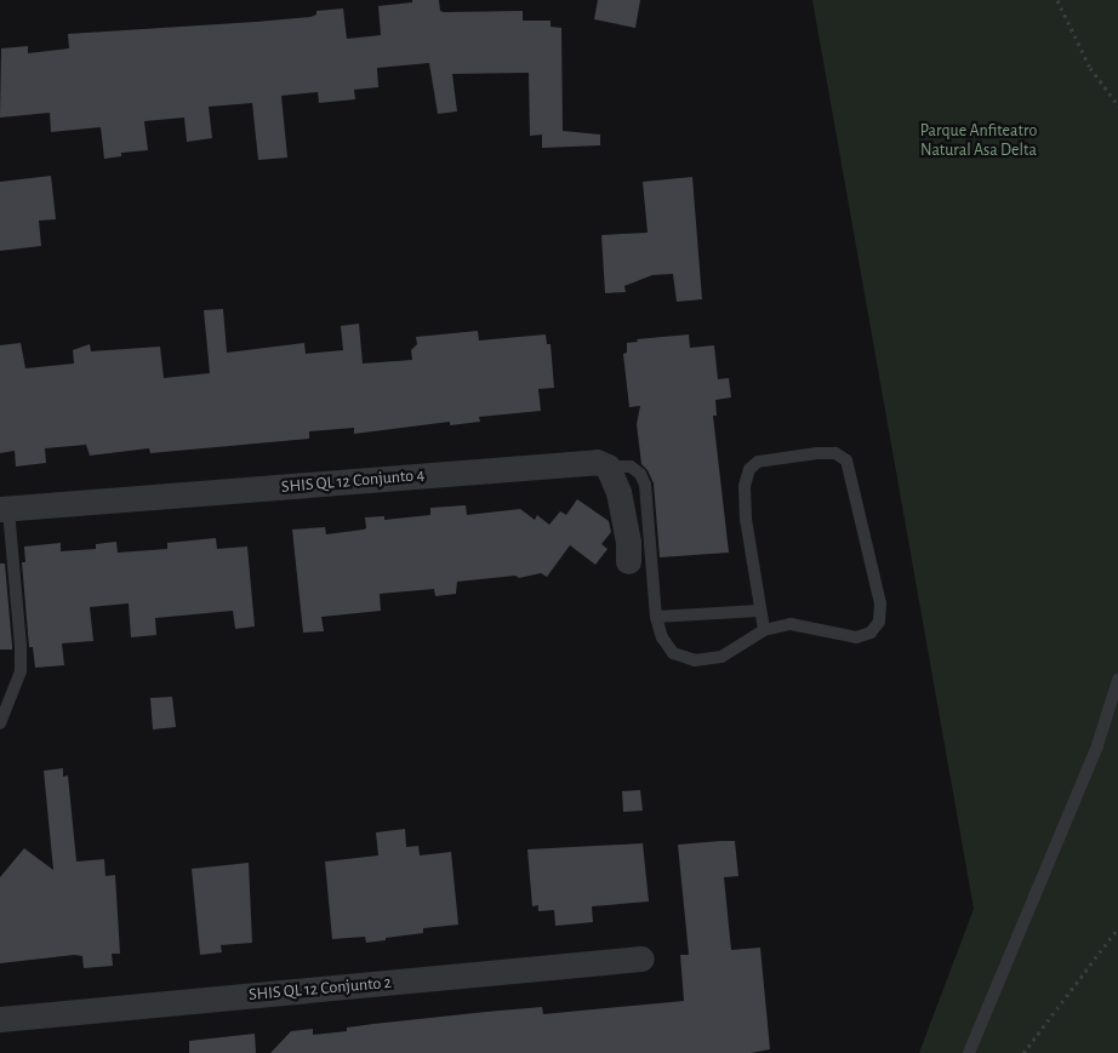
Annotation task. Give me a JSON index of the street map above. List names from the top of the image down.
{
  "streets": {
    "street": ["SHIS QL 12 Conjunto 4", "SHIS QL 12 Conjunto 2"]
  },
  "parks": ["Parque Anfiteatro Natural Asa Delta"]
}
